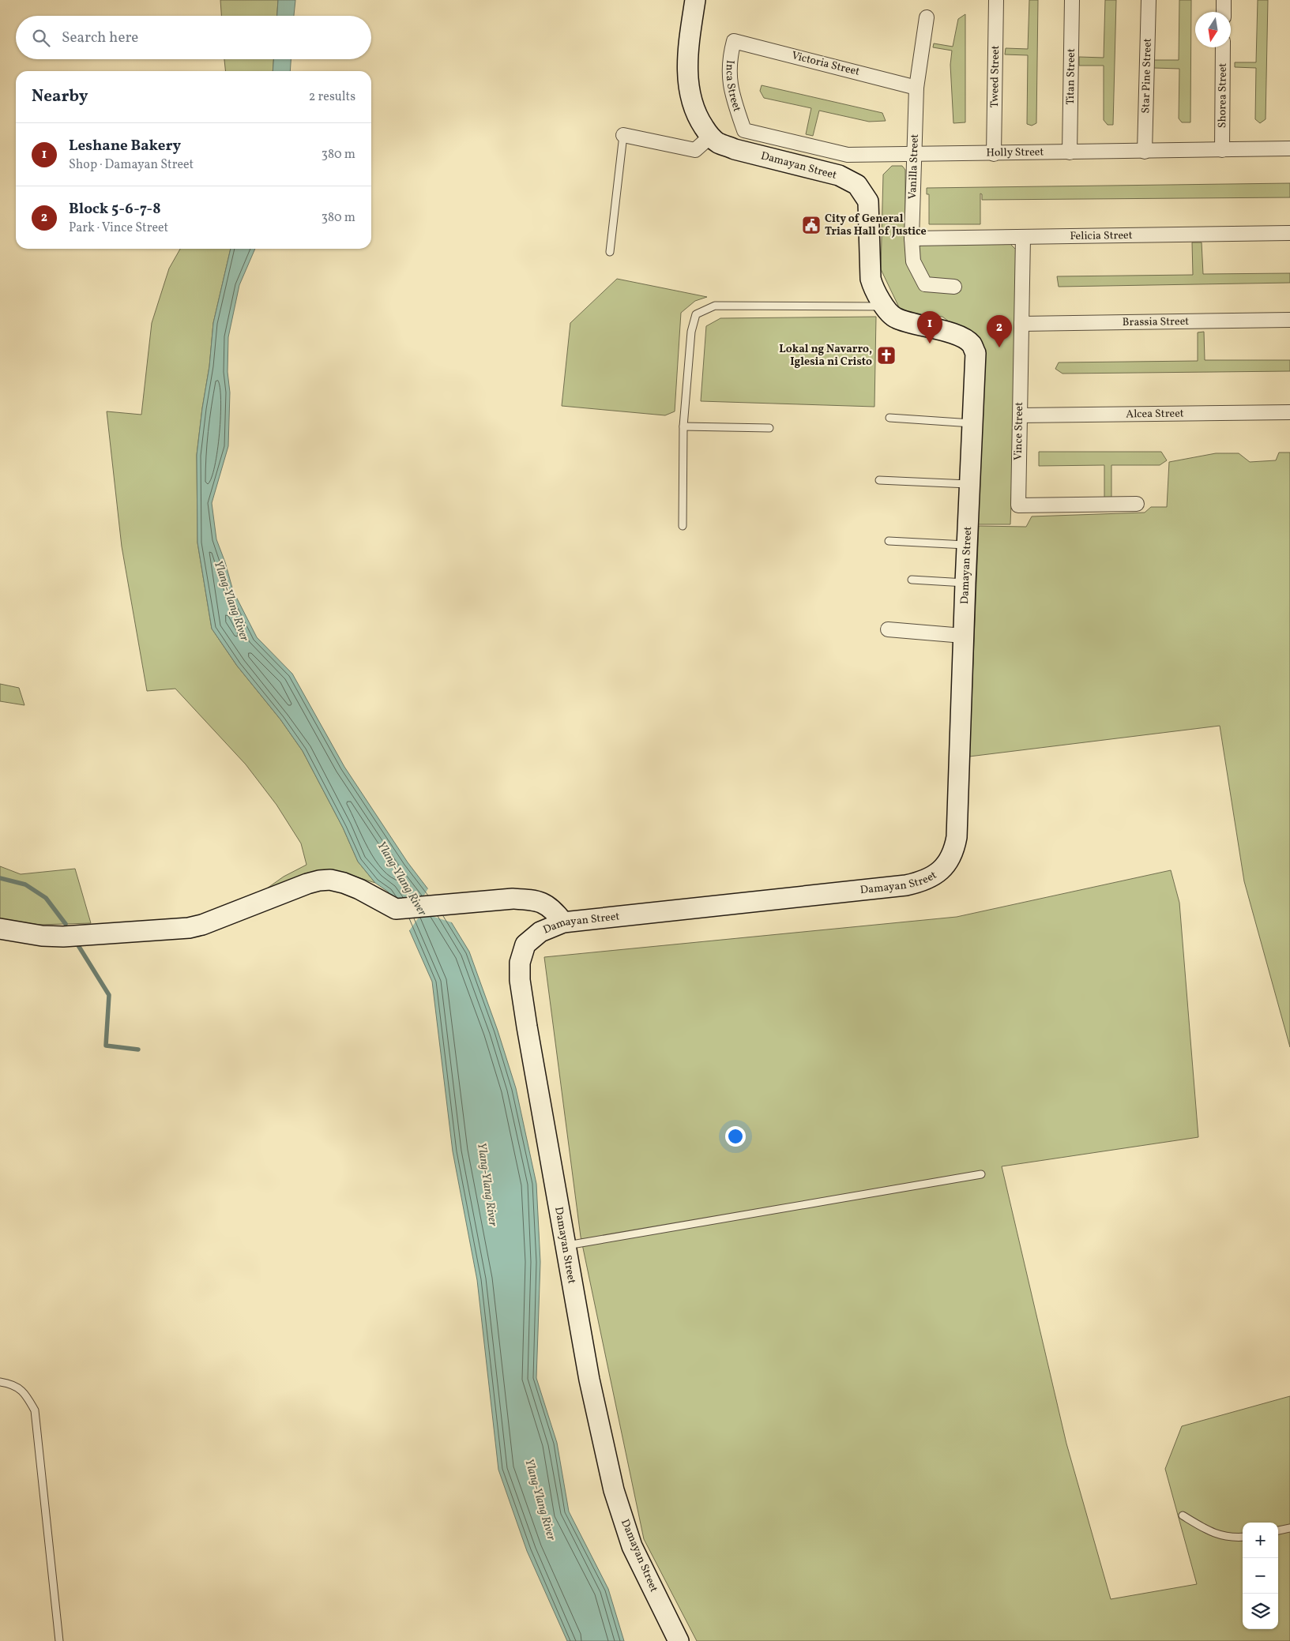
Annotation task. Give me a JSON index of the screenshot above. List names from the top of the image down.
{
  "streets": {
    "street": [
      "Victoria Street",
      "Star Pine Street",
      "Tweed Street",
      "Titan Street",
      "Inca Street",
      "Shorea Street",
      "Holly Street",
      "Damayan Street",
      "Vanilla Street",
      "Felicia Street",
      "Brassia Street",
      "Alcea Street",
      "Vince Street"
    ]
  },
  "crossings": [
    ["Victoria Street", "Inca Street"],
    ["Victoria Street", "Vanilla Street"],
    ["Star Pine Street", "Holly Street"],
    ["Tweed Street", "Holly Street"],
    ["Titan Street", "Holly Street"],
    ["Inca Street", "Holly Street"],
    ["Shorea Street", "Holly Street"],
    ["Holly Street", "Vanilla Street"],
    ["Vanilla Street", "Felicia Street"],
    ["Felicia Street", "Vince Street"],
    ["Brassia Street", "Vince Street"],
    ["Alcea Street", "Vince Street"]
  ],
  "water": ["Ylang-Ylang River"],
  "places": {
    "public building": ["City of General Trias Hall of Justice"],
    "church": ["Lokal ng Navarro, Iglesia ni Cristo"]
  },
  "north": "bottom",
  "page": {
    "search": "Search here",
    "heading": ["Nearby", "2 results"],
    "list": [
      {
        "mark": "1",
        "name": "Leshane Bakery",
        "note": "Shop · Damayan Street",
        "value": "380 m"
      },
      {
        "mark": "2",
        "name": "Block 5-6-7-8",
        "note": "Park · Vince Street",
        "value": "380 m"
      }
    ],
    "pins": ["1", "2"],
    "map_buttons": ["+", "−"]
  }
}
